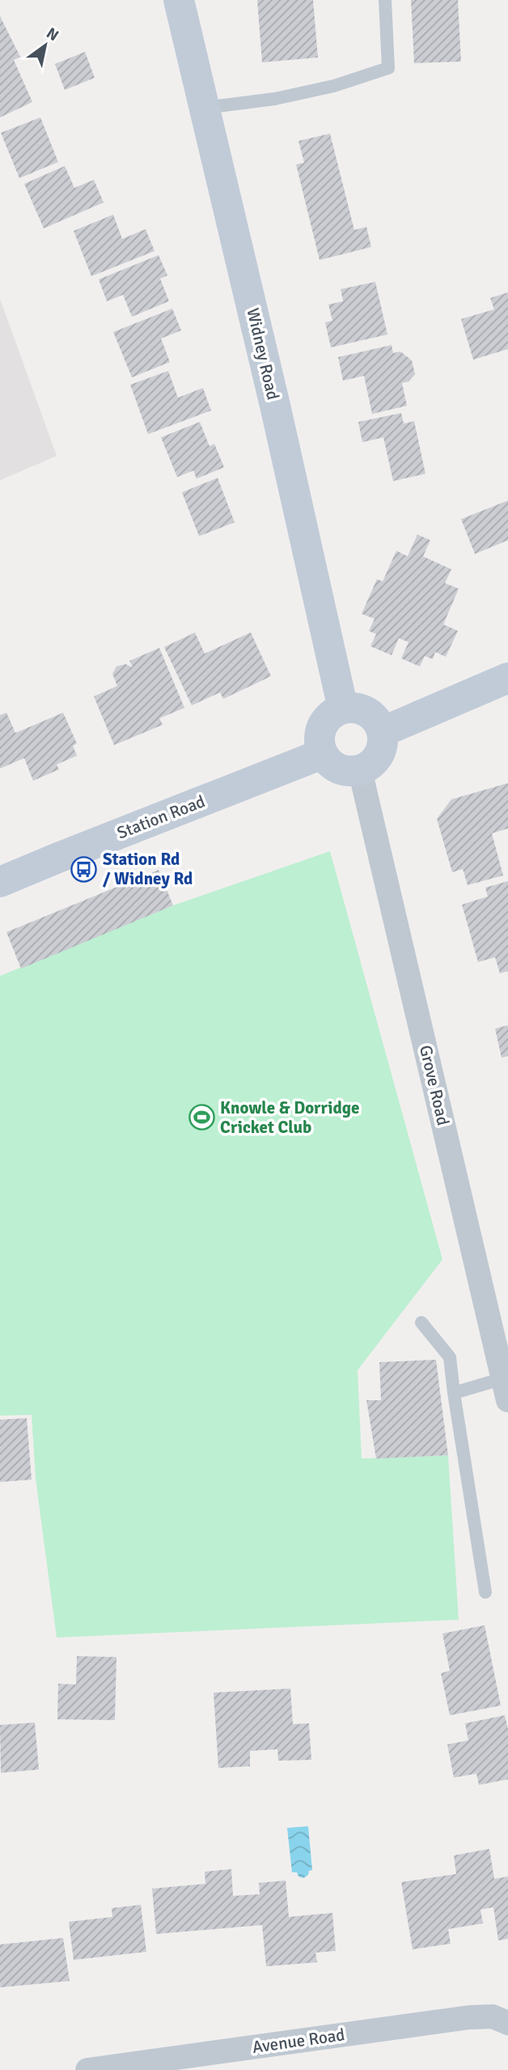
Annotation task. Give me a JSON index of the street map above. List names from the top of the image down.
{
  "streets": {
    "street": [
      "Widney Road",
      "Station Road",
      "Grove Road",
      "Avenue Road"
    ]
  },
  "crossings": [
    ["Widney Road", "Station Road"],
    ["Widney Road", "Grove Road"],
    ["Station Road", "Grove Road"]
  ],
  "places": {
    "bus stop": ["Station Rd / Widney Rd"],
    "sports": ["Knowle & Dorridge Cricket Club"]
  },
  "north": "top right"
}
